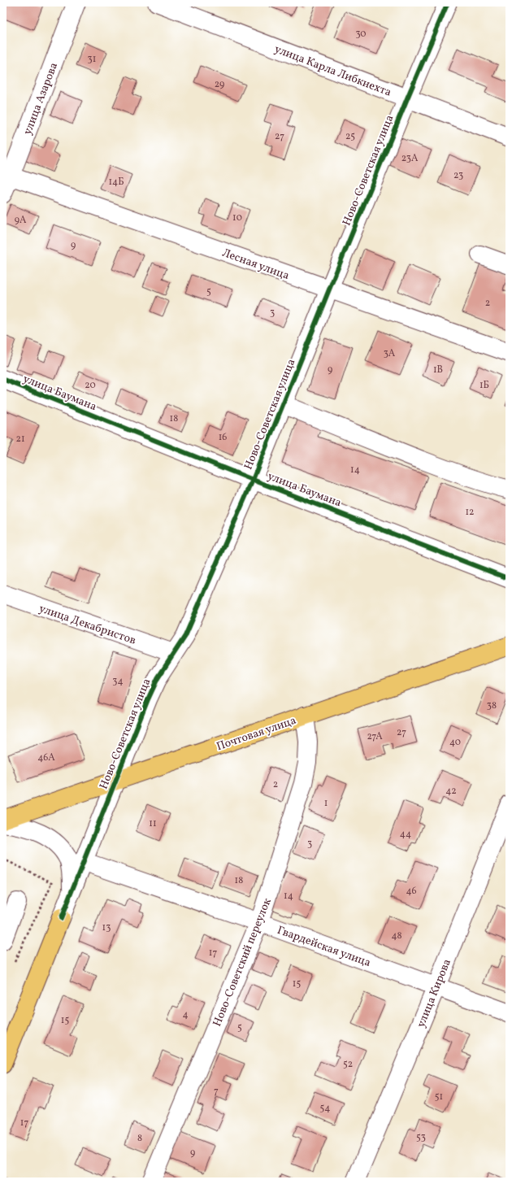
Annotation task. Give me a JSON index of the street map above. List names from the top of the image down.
{
  "streets": {
    "main road": ["Ново-Советская улица", "Почтовая улица"],
    "street": [
      "улица Карла Либкнехта",
      "улица Азарова",
      "Лесная улица",
      "улица Баумана",
      "улица Декабристов",
      "Гвардейская улица",
      "Ново-Советский переулок",
      "улица Кирова"
    ]
  },
  "crossings": [
    ["улица Карла Либкнехта", "Ново-Советская улица"],
    ["улица Азарова", "Лесная улица"],
    ["Ново-Советская улица", "Лесная улица"],
    ["Ново-Советская улица", "улица Баумана"],
    ["Ново-Советская улица", "улица Декабристов"],
    ["Ново-Советская улица", "Почтовая улица"],
    ["Ново-Советская улица", "Гвардейская улица"],
    ["Почтовая улица", "Ново-Советский переулок"],
    ["Гвардейская улица", "Ново-Советский переулок"],
    ["Гвардейская улица", "улица Кирова"]
  ],
  "house_numbers": [
    "30",
    "31",
    "29",
    "27",
    "25",
    "23А",
    "23",
    "14Б",
    "10",
    "9А",
    "9",
    "5",
    "2",
    "3",
    "3А",
    "9",
    "1В",
    "20",
    "1Б",
    "18",
    "16",
    "21",
    "14",
    "12",
    "34",
    "38",
    "27",
    "27А",
    "40",
    "46А",
    "2",
    "42",
    "1",
    "11",
    "44",
    "3",
    "18",
    "46",
    "14",
    "13",
    "48",
    "17",
    "15",
    "4",
    "15",
    "5",
    "52",
    "7",
    "51",
    "54",
    "17",
    "53",
    "8",
    "9"
  ]
}
